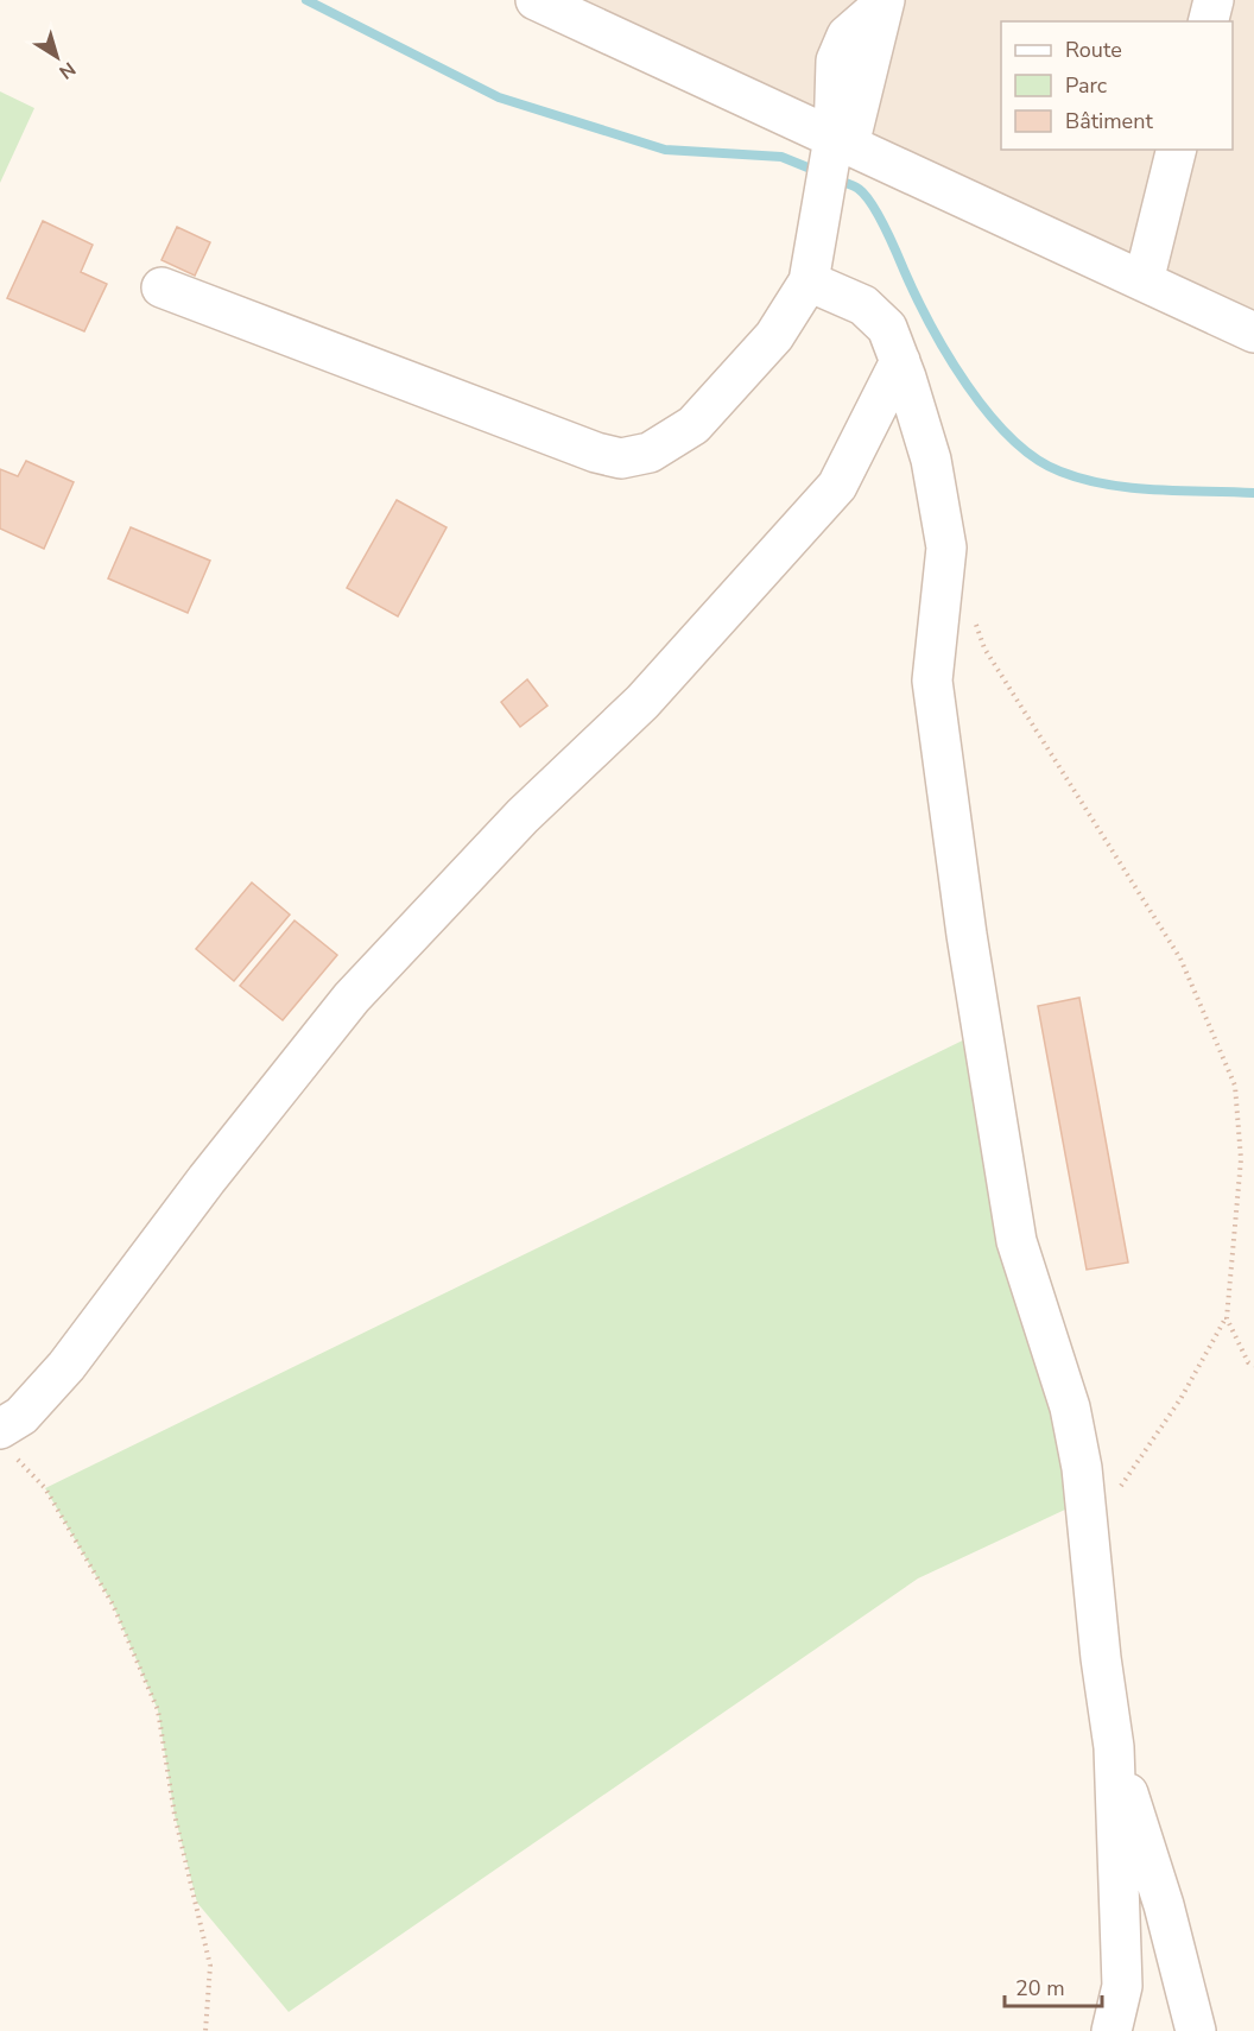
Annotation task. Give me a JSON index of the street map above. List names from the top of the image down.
{
  "legend": ["Route", "Parc", "Bâtiment"],
  "scale_bar": "20 m",
  "north": "bottom right"
}
